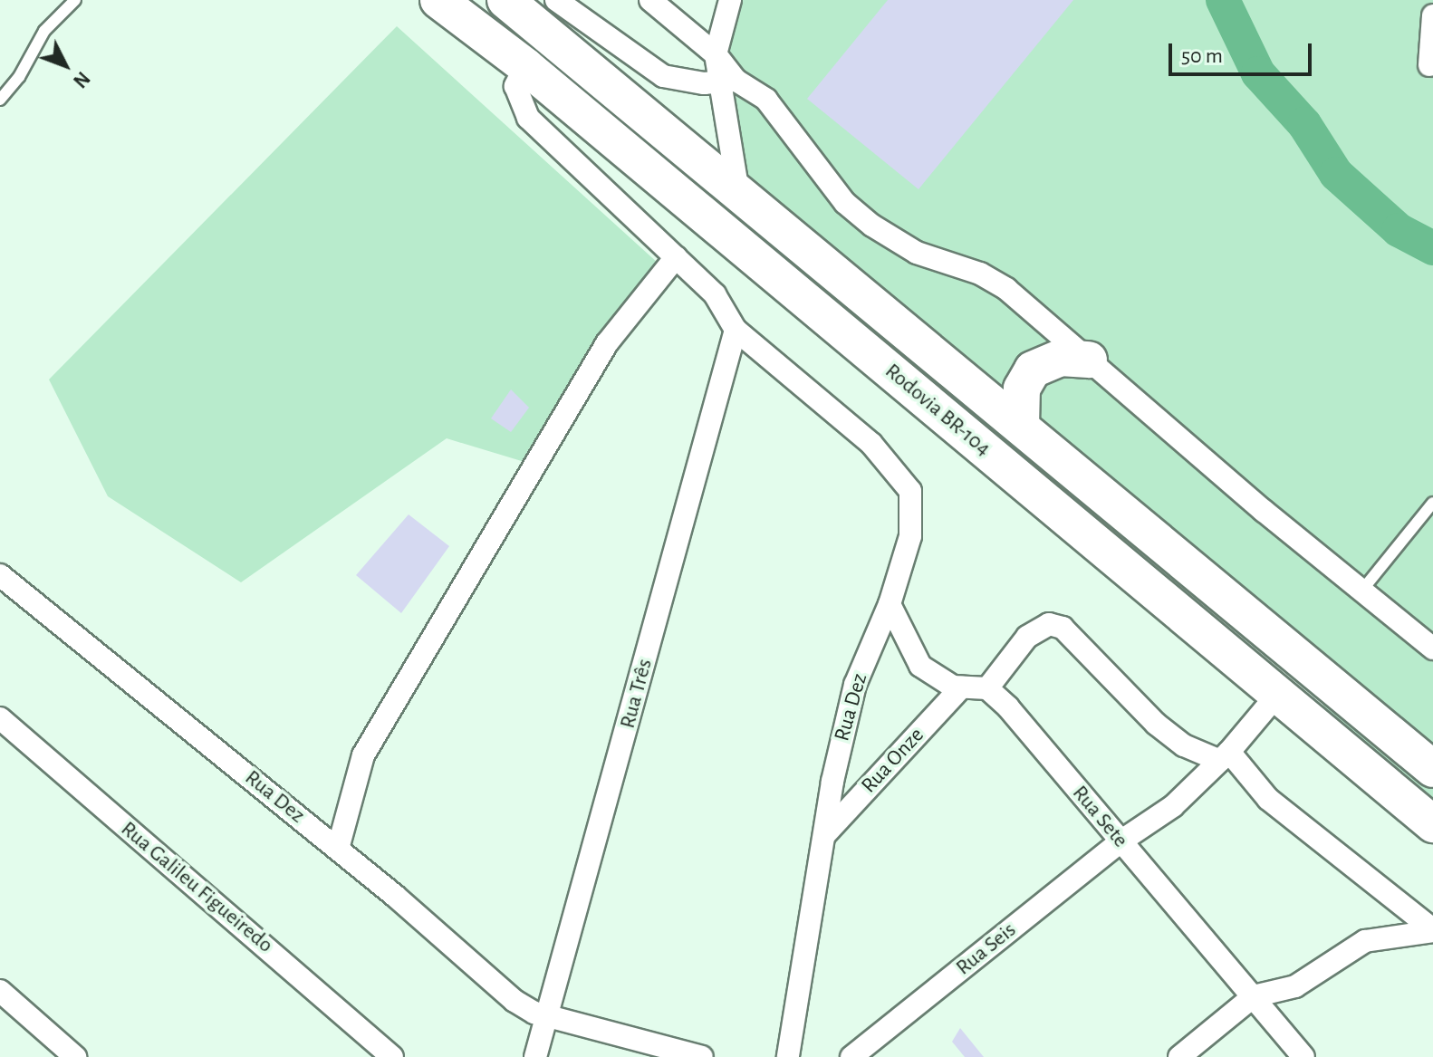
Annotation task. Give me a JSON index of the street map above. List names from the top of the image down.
{
  "streets": {
    "highway": ["Rodovia BR-104"],
    "street": [
      "Rua Três",
      "Rua Dez",
      "Rua Onze",
      "Rua Sete",
      "Rua Galileu Figueiredo",
      "Rua Seis"
    ]
  },
  "crossings": [
    ["Rodovia BR-104", "Rua Dez"],
    ["Rodovia BR-104", "Rua Seis"],
    ["Rua Três", "Rua Dez"],
    ["Rua Dez", "Rua Onze"],
    ["Rua Sete", "Rua Seis"]
  ],
  "scale_bar": "50 m",
  "north": "bottom right"
}
